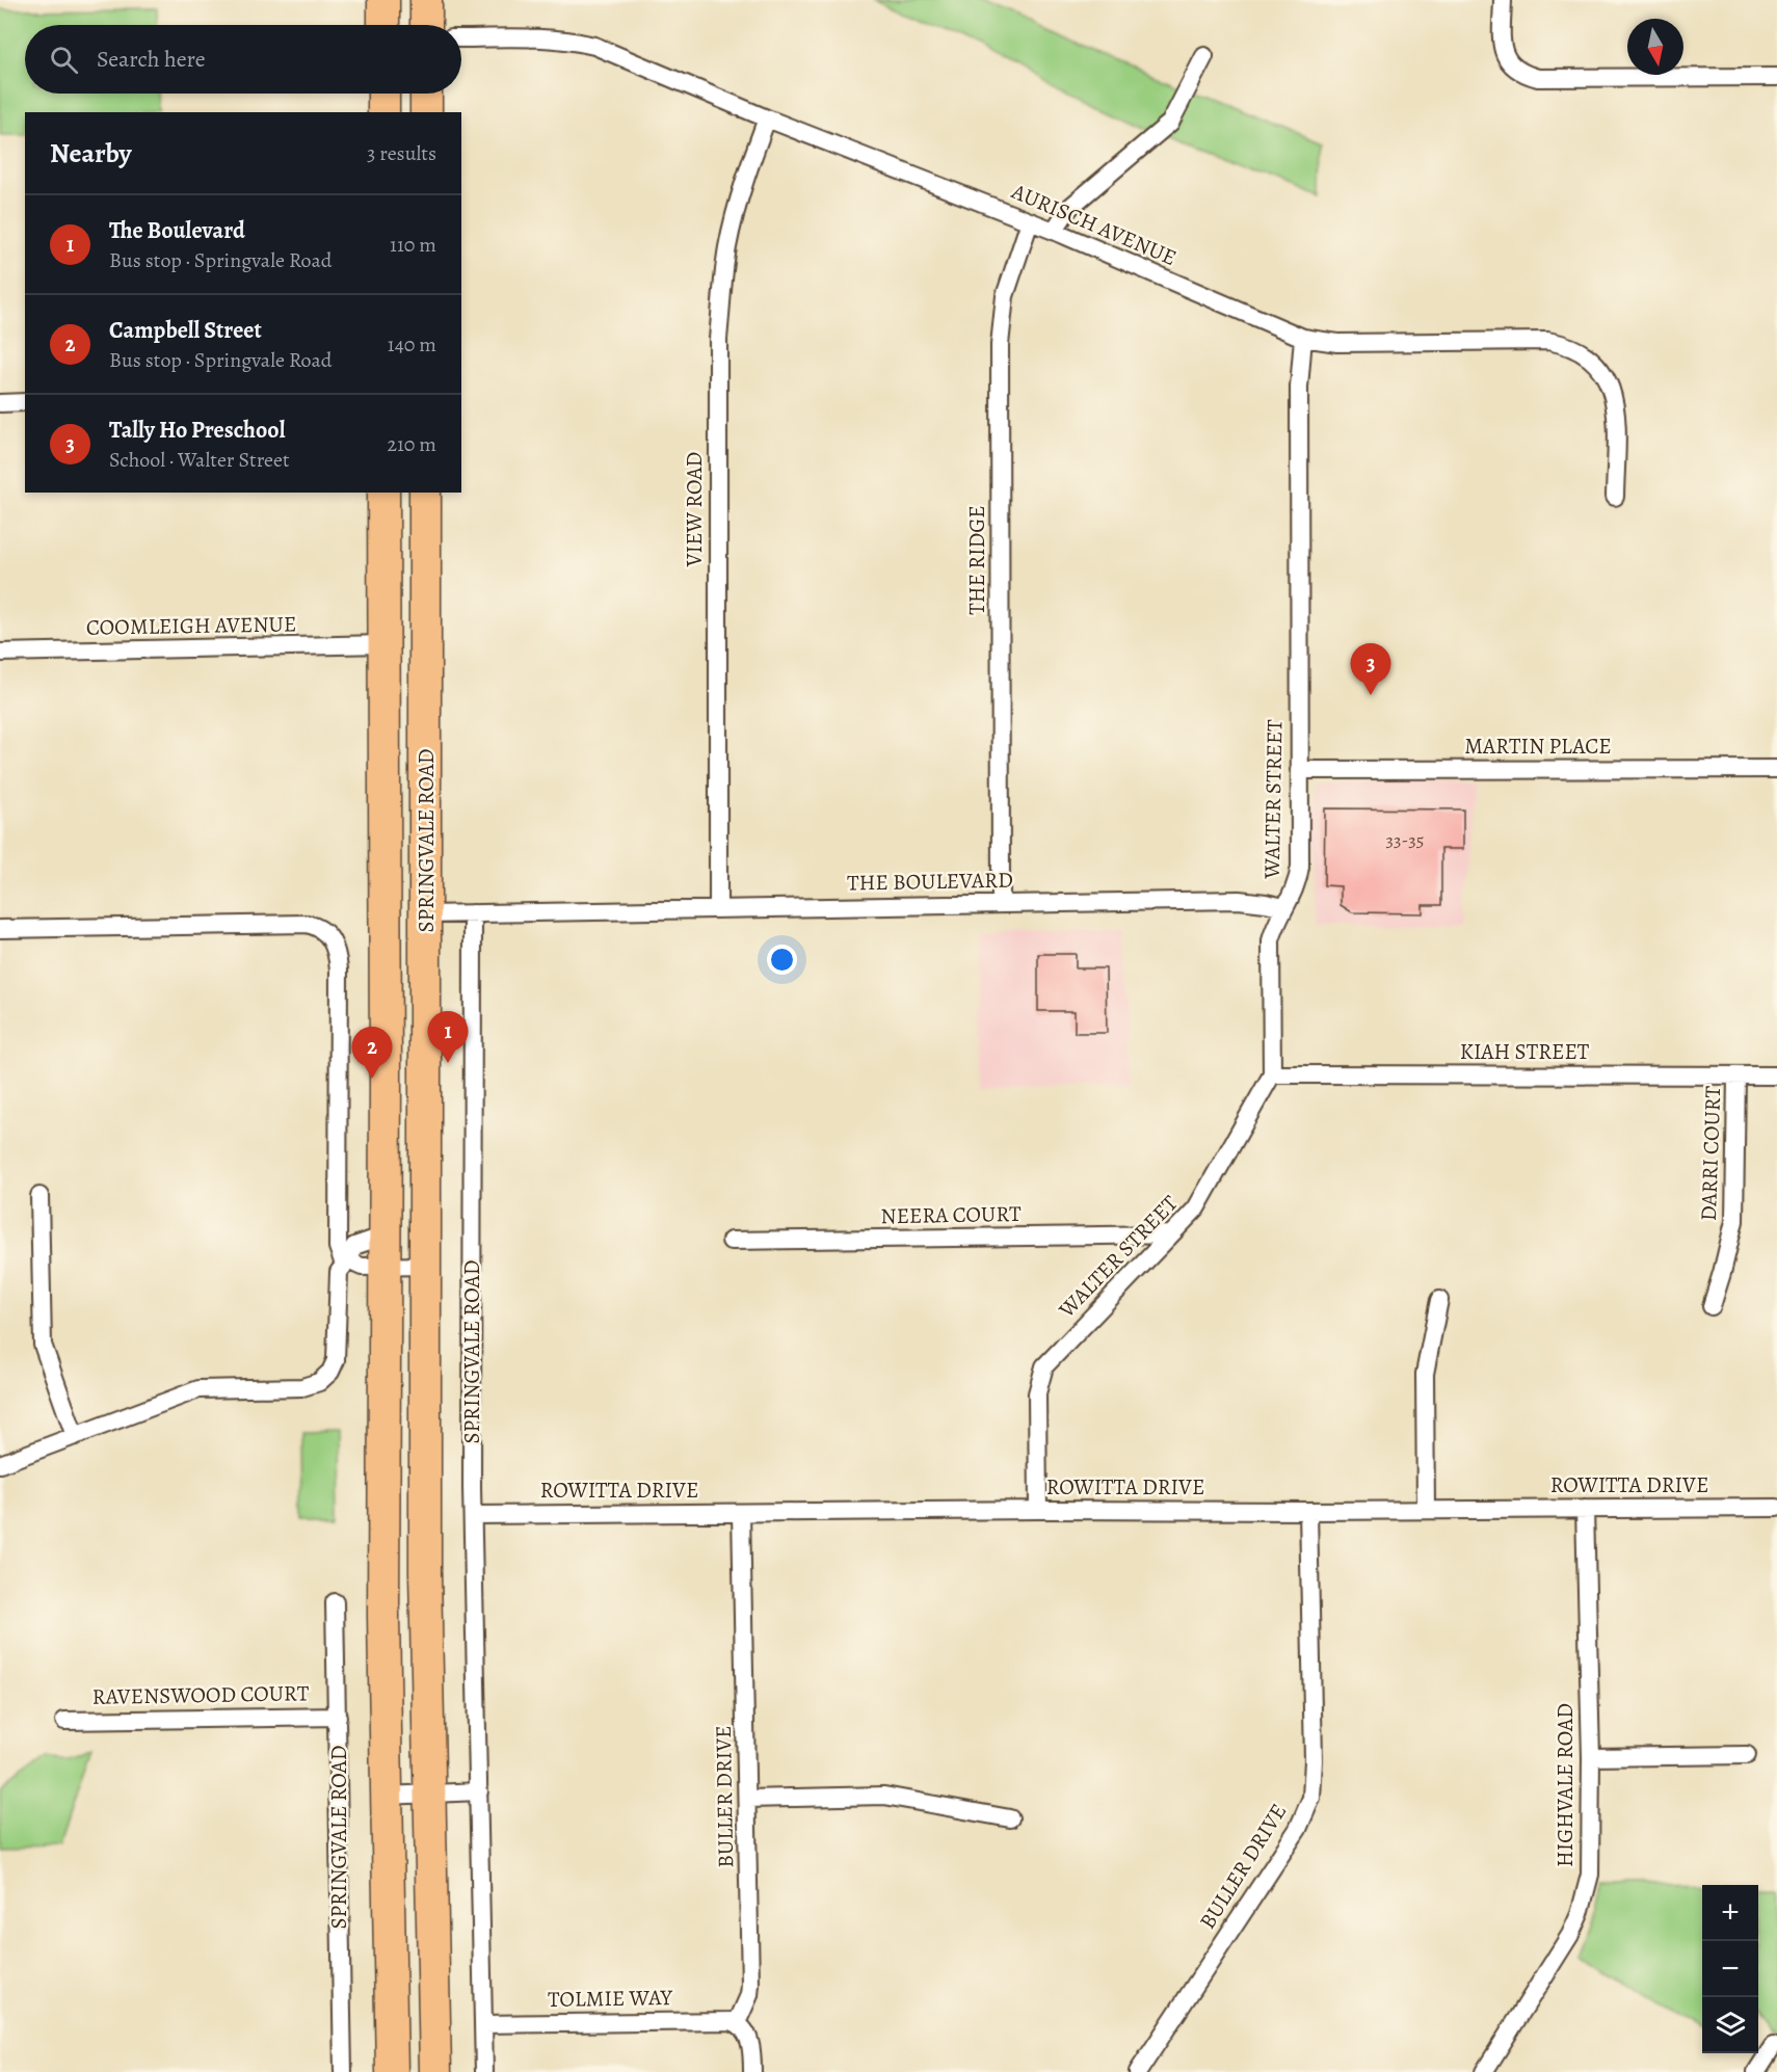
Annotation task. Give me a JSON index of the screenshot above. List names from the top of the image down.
{
  "streets": {
    "highway": ["SPRINGVALE ROAD"],
    "street": [
      "AURISCH AVENUE",
      "VIEW ROAD",
      "THE RIDGE",
      "COOMLEIGH AVENUE",
      "MARTIN PLACE",
      "WALTER STREET",
      "THE BOULEVARD",
      "KIAH STREET",
      "DARRI COURT",
      "NEERA COURT",
      "ROWITTA DRIVE",
      "RAVENSWOOD COURT",
      "HIGHVALE ROAD",
      "BULLER DRIVE",
      "TOLMIE WAY"
    ]
  },
  "crossings": [
    ["AURISCH AVENUE", "VIEW ROAD"],
    ["AURISCH AVENUE", "THE RIDGE"],
    ["AURISCH AVENUE", "WALTER STREET"],
    ["VIEW ROAD", "THE BOULEVARD"],
    ["THE RIDGE", "THE BOULEVARD"],
    ["COOMLEIGH AVENUE", "SPRINGVALE ROAD"],
    ["MARTIN PLACE", "WALTER STREET"],
    ["WALTER STREET", "THE BOULEVARD"],
    ["WALTER STREET", "KIAH STREET"],
    ["WALTER STREET", "NEERA COURT"],
    ["WALTER STREET", "ROWITTA DRIVE"],
    ["SPRINGVALE ROAD", "THE BOULEVARD"],
    ["SPRINGVALE ROAD", "ROWITTA DRIVE"],
    ["SPRINGVALE ROAD", "RAVENSWOOD COURT"],
    ["SPRINGVALE ROAD", "TOLMIE WAY"],
    ["KIAH STREET", "DARRI COURT"],
    ["ROWITTA DRIVE", "HIGHVALE ROAD"],
    ["ROWITTA DRIVE", "BULLER DRIVE"],
    ["BULLER DRIVE", "TOLMIE WAY"]
  ],
  "house_numbers": ["33-35"],
  "north": "bottom",
  "page": {
    "search": "Search here",
    "heading": ["Nearby", "3 results"],
    "list": [
      {
        "mark": "1",
        "name": "The Boulevard",
        "note": "Bus stop · Springvale Road",
        "value": "110 m"
      },
      {
        "mark": "2",
        "name": "Campbell Street",
        "note": "Bus stop · Springvale Road",
        "value": "140 m"
      },
      {
        "mark": "3",
        "name": "Tally Ho Preschool",
        "note": "School · Walter Street",
        "value": "210 m"
      }
    ],
    "pins": ["3", "1", "2"],
    "map_buttons": ["+", "−"]
  }
}
